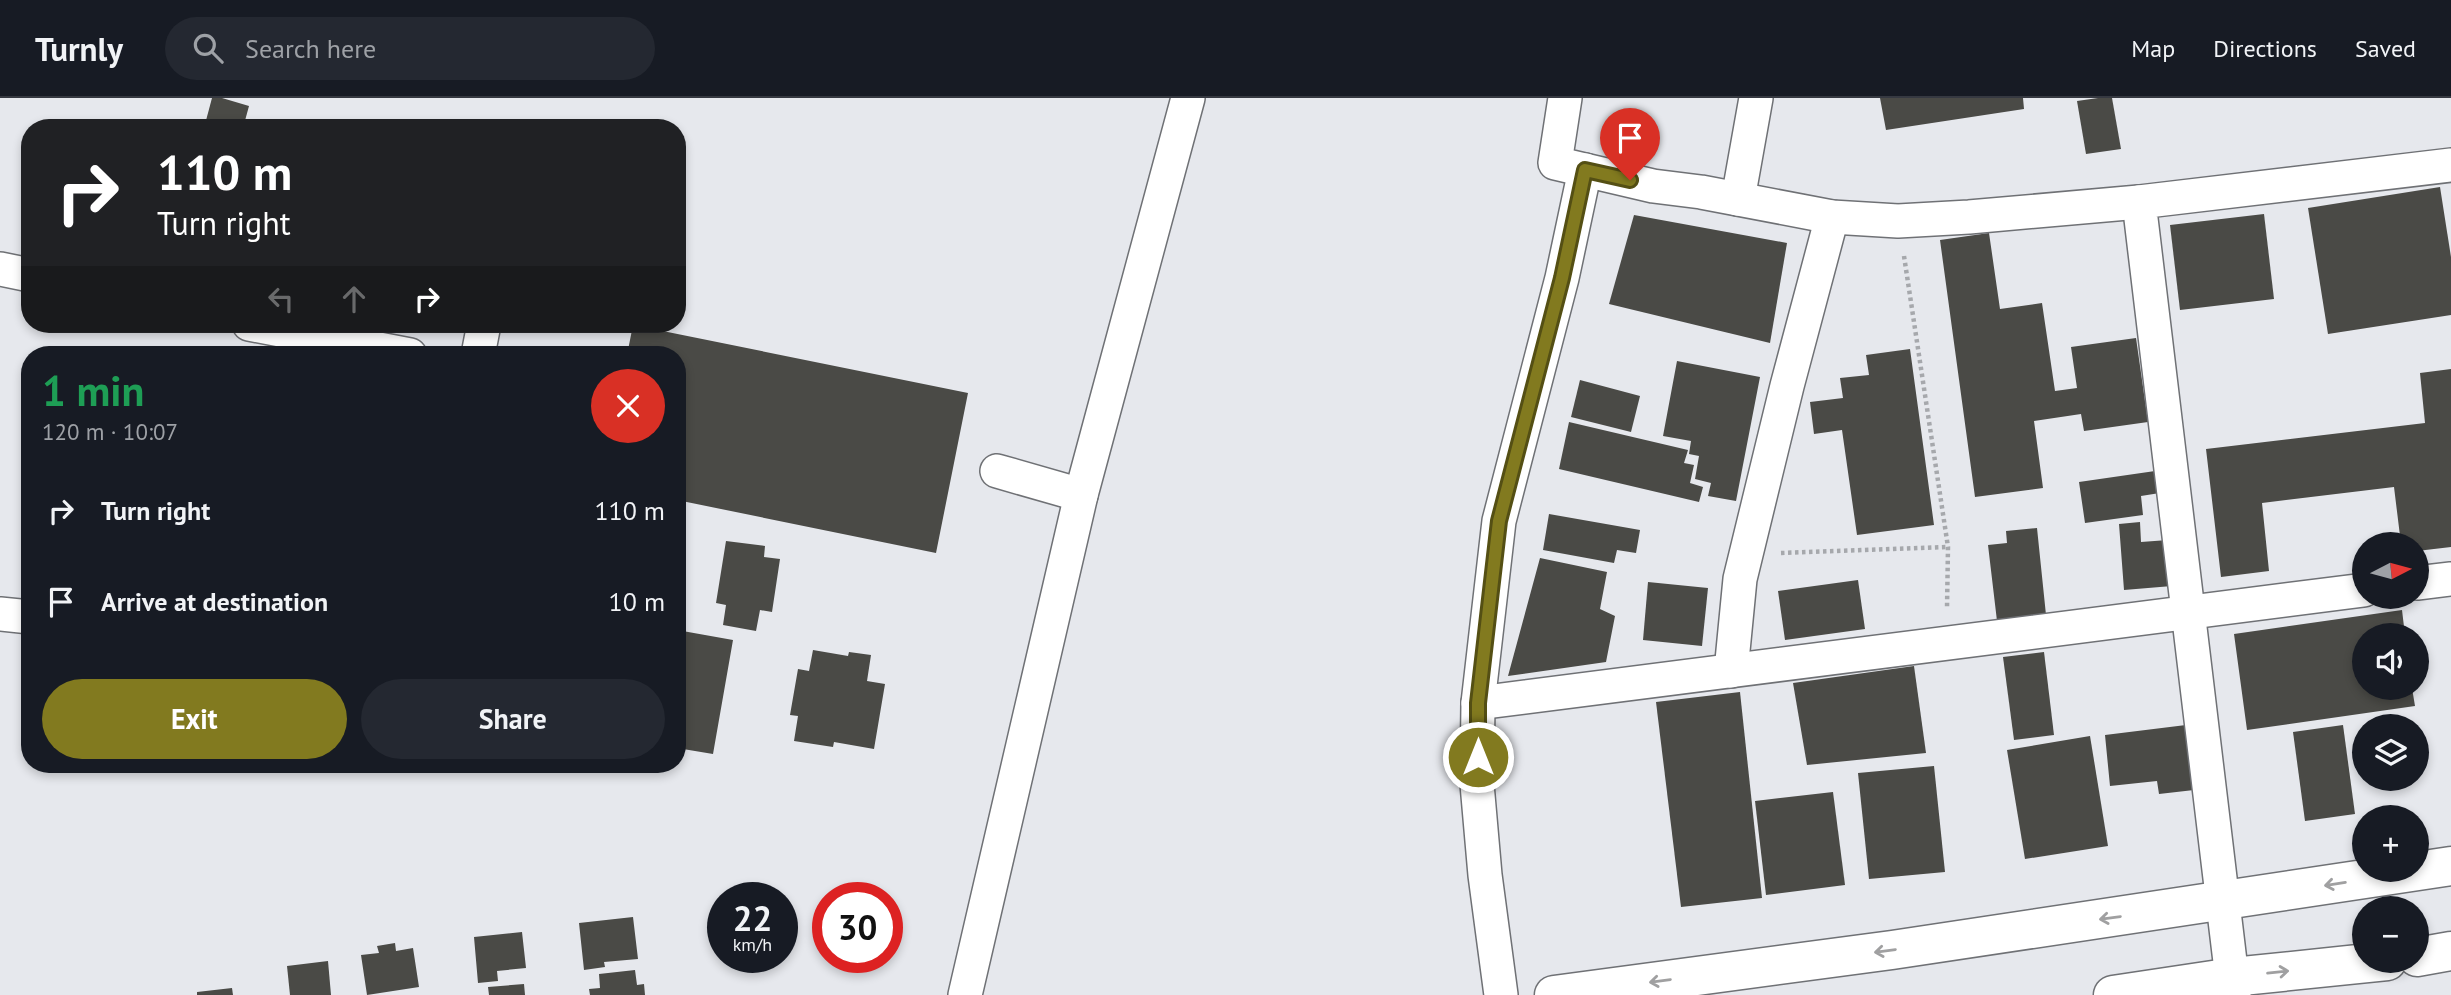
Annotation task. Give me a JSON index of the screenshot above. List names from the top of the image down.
{
  "north": "right",
  "page": {
    "header": "Turnly",
    "search": "Search here",
    "nav": ["Map", "Directions", "Saved"],
    "turn": ["110 m", "Turn right"],
    "heading": ["1 min", "120 m · 10:07"],
    "list": [
      {
        "name": "Turn right",
        "value": "110 m"
      },
      {
        "name": "Arrive at destination",
        "value": "10 m"
      }
    ],
    "map_buttons": ["+", "−"],
    "buttons": ["Exit", "Share"],
    "speed": "22 km/h",
    "limit": "30"
  }
}
